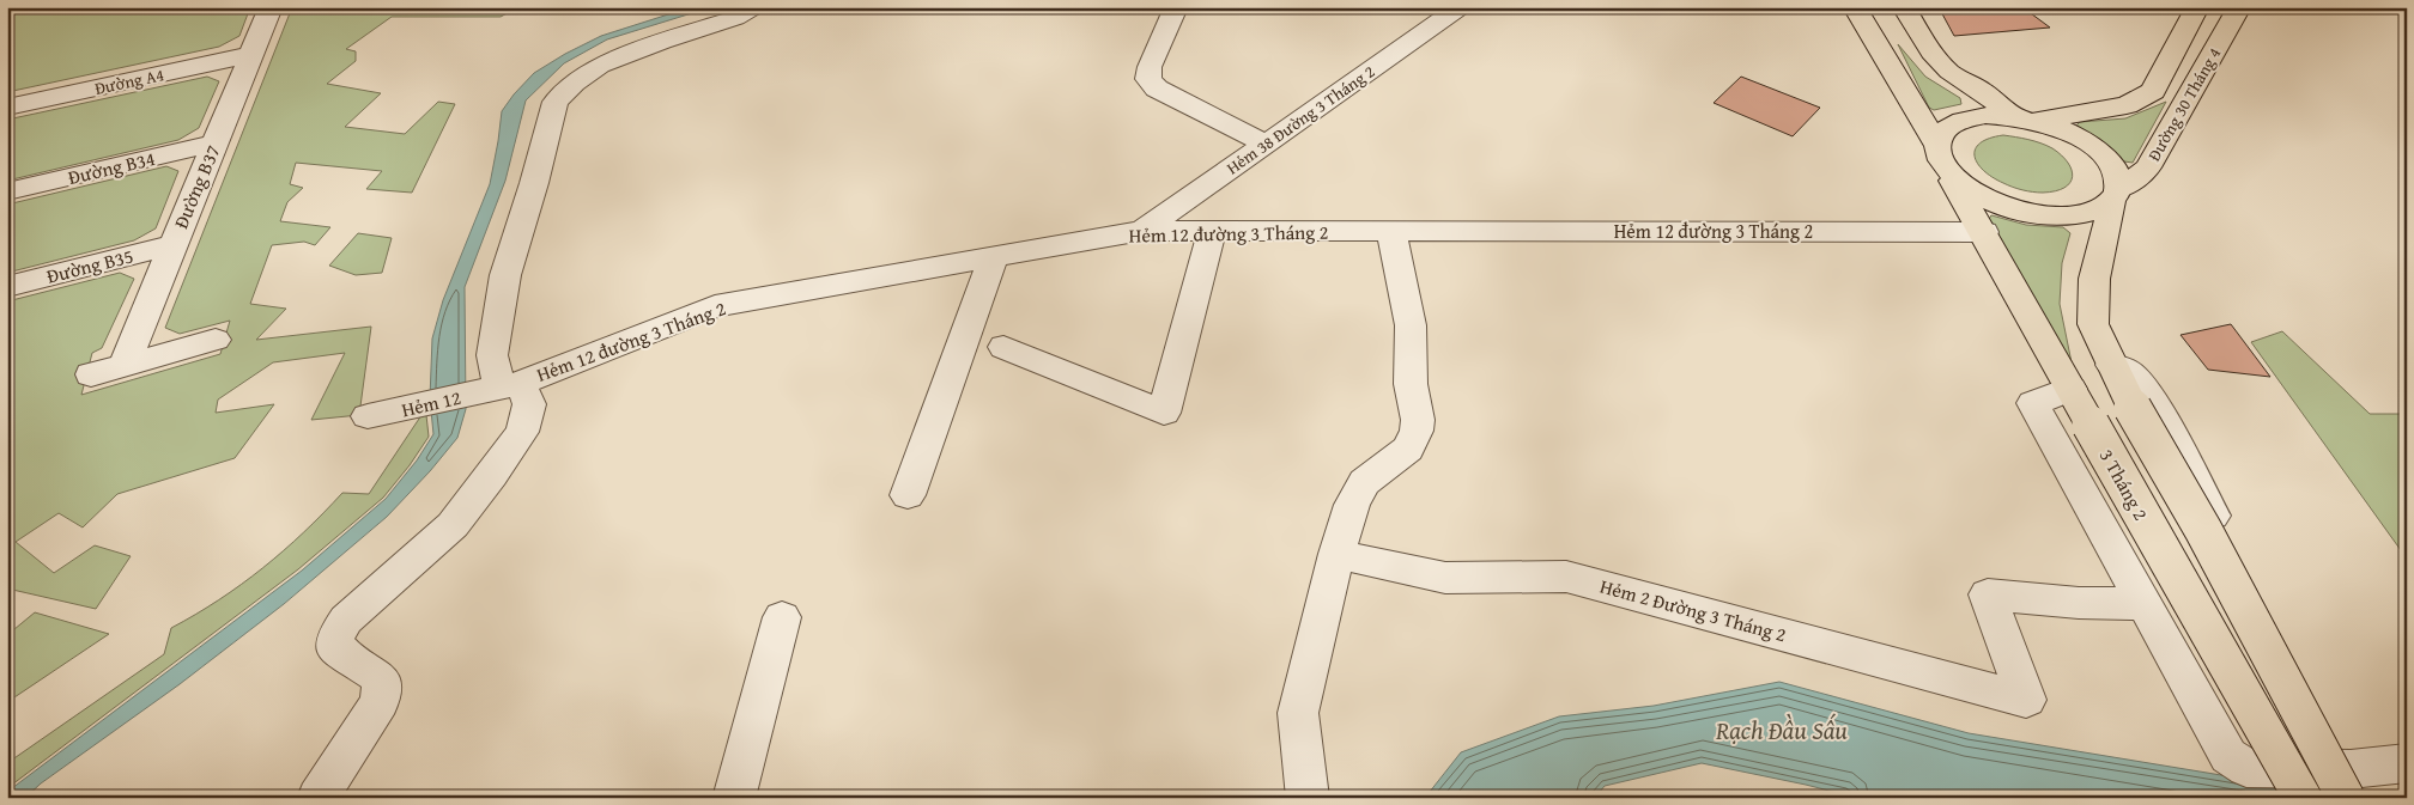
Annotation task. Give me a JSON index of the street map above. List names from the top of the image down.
{
  "streets": {
    "main road": ["Đường 30 Tháng 4", "3 Tháng 2"],
    "street": [
      "Đường A4",
      "Hẻm 38 Đường 3 Tháng 2",
      "Đường B34",
      "Đường B37",
      "Hẻm 12 đường 3 Tháng 2",
      "Đường B35",
      "Hẻm 12",
      "Hẻm 2 Đường 3 Tháng 2"
    ]
  },
  "crossings": [
    ["Đường A4", "Đường B37"],
    ["Đường 30 Tháng 4", "3 Tháng 2"],
    ["Hẻm 38 Đường 3 Tháng 2", "Hẻm 12 đường 3 Tháng 2"],
    ["Đường B34", "Đường B37"],
    ["Đường B37", "Đường B35"],
    ["Hẻm 12 đường 3 Tháng 2", "Hẻm 12"],
    ["Hẻm 12 đường 3 Tháng 2", "3 Tháng 2"]
  ],
  "water": ["Rạch Đầu Sấu"]
}
